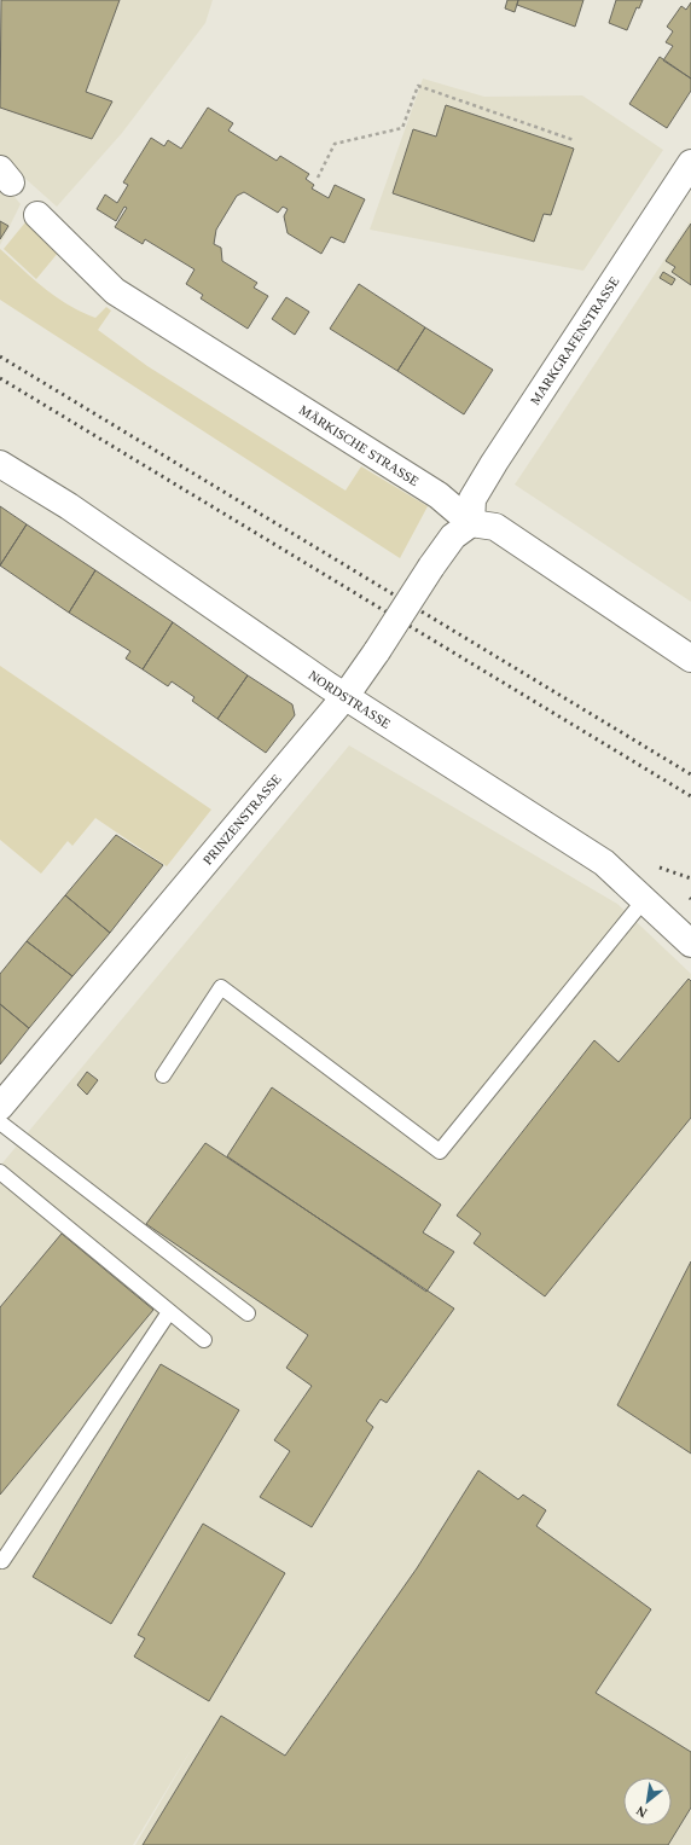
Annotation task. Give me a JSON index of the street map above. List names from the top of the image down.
{
  "streets": {
    "street": [
      "MARKGRAFENSTRASSE",
      "MÄRKISCHE STRASSE",
      "NORDSTRASSE",
      "PRINZENSTRASSE"
    ]
  },
  "crossings": [
    ["MARKGRAFENSTRASSE", "MÄRKISCHE STRASSE"],
    ["MARKGRAFENSTRASSE", "PRINZENSTRASSE"],
    ["MÄRKISCHE STRASSE", "PRINZENSTRASSE"],
    ["NORDSTRASSE", "PRINZENSTRASSE"]
  ],
  "north": "bottom left"
}
